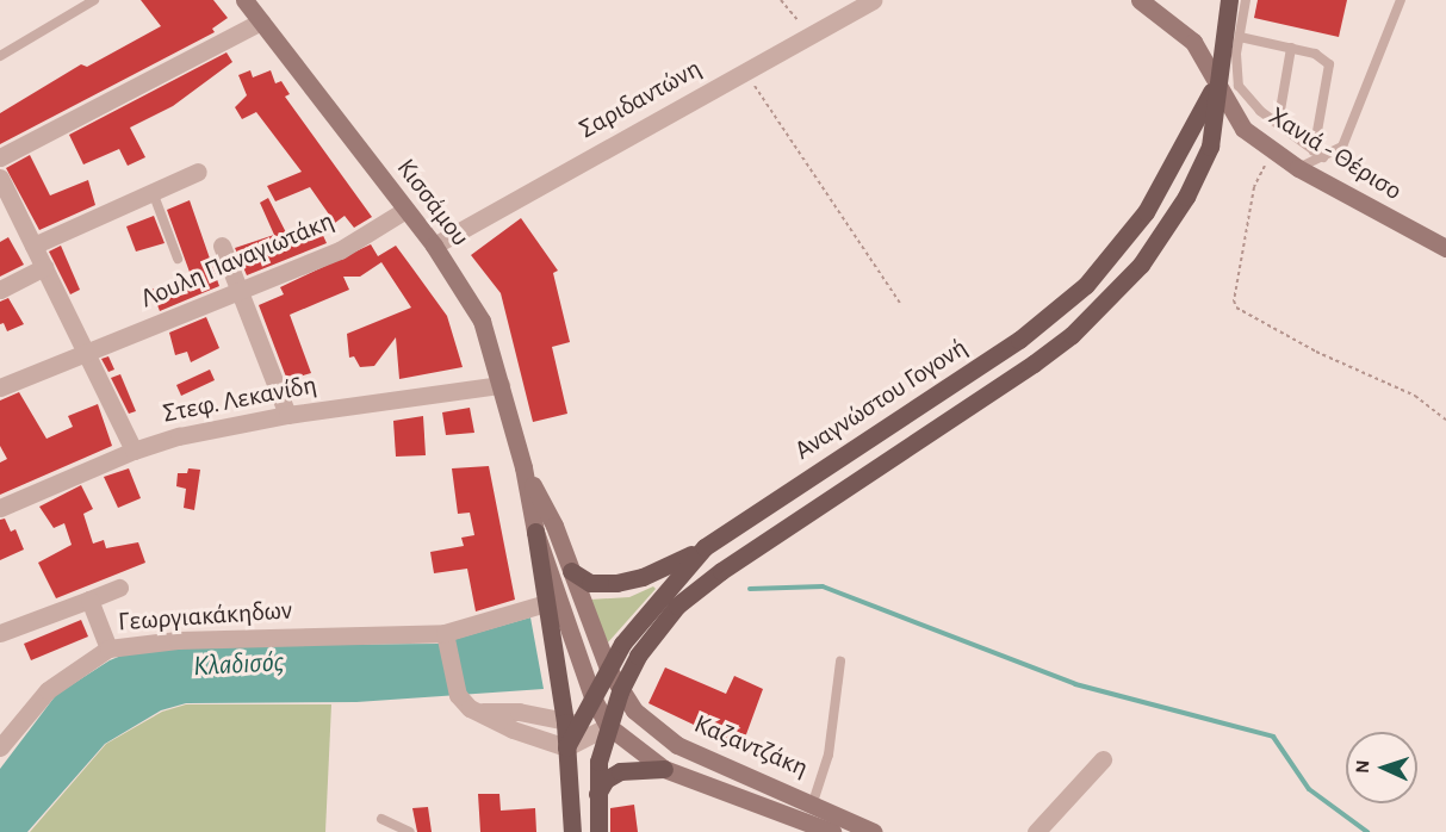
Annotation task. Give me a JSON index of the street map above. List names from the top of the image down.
{
  "streets": {
    "main road": [
      "Χανιά - Θέρισο",
      "Κισσάμου",
      "Αναγνώστου Γογονή",
      "Καζαντζάκη"
    ],
    "street": [
      "Σαριδαντώνη",
      "Λουλη Παναγιωτάκη",
      "Στεφ. Λεκανίδη",
      "Γεωργιακάκηδων"
    ]
  },
  "crossings": [
    ["Σαριδαντώνη", "Κισσάμου"],
    ["Χανιά - Θέρισο", "Αναγνώστου Γογονή"],
    ["Κισσάμου", "Λουλη Παναγιωτάκη"],
    ["Κισσάμου", "Στεφ. Λεκανίδη"],
    ["Κισσάμου", "Αναγνώστου Γογονή"],
    ["Κισσάμου", "Καζαντζάκη"],
    ["Αναγνώστου Γογονή", "Καζαντζάκη"]
  ],
  "water": ["Κλαδισός"],
  "north": "left"
}
